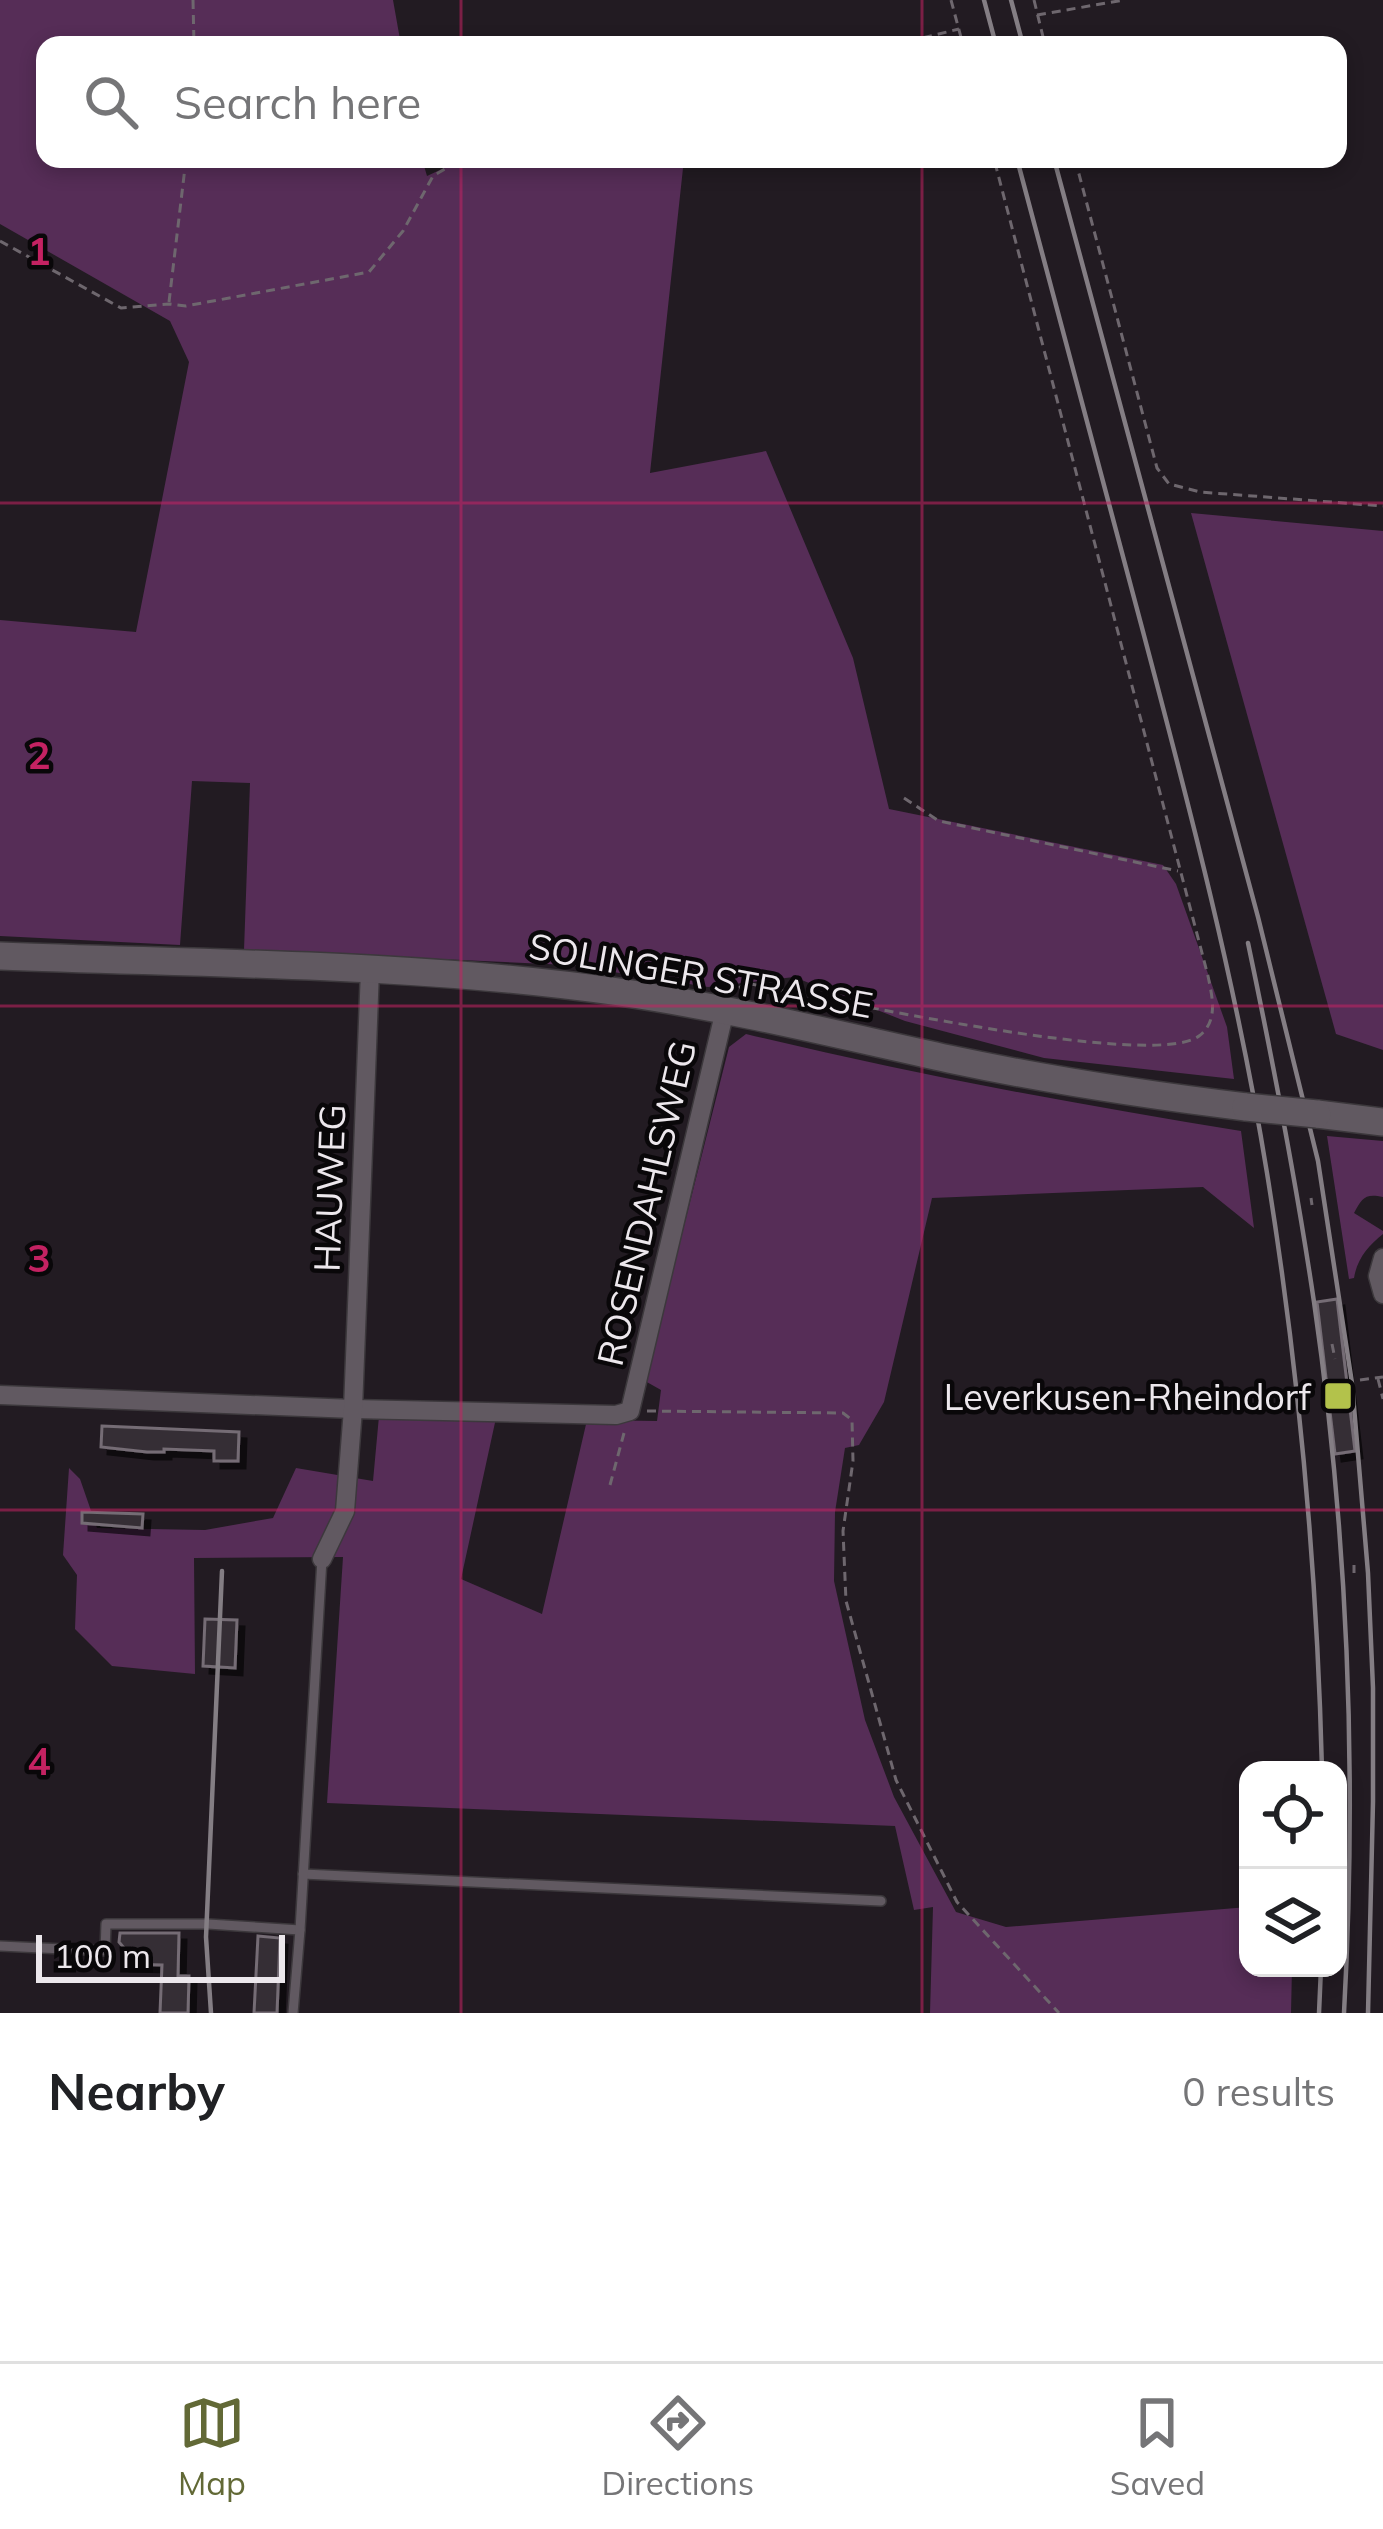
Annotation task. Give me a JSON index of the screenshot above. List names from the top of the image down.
{
  "streets": {
    "main road": ["SOLINGER STRASSE"],
    "street": ["HAUWEG", "ROSENDAHLSWEG"]
  },
  "crossings": [
    ["SOLINGER STRASSE", "HAUWEG"],
    ["SOLINGER STRASSE", "ROSENDAHLSWEG"]
  ],
  "places": {
    "transit": ["Leverkusen-Rheindorf"]
  },
  "scale_bar": "100 m",
  "page": {
    "search": "Search here",
    "scale": "100 m",
    "heading": ["Nearby", "0 results"],
    "nav": ["Map", "Directions", "Saved"]
  },
  "grid": {
    "rows": [
      "1",
      "2",
      "3",
      "4"
    ]
  }
}
